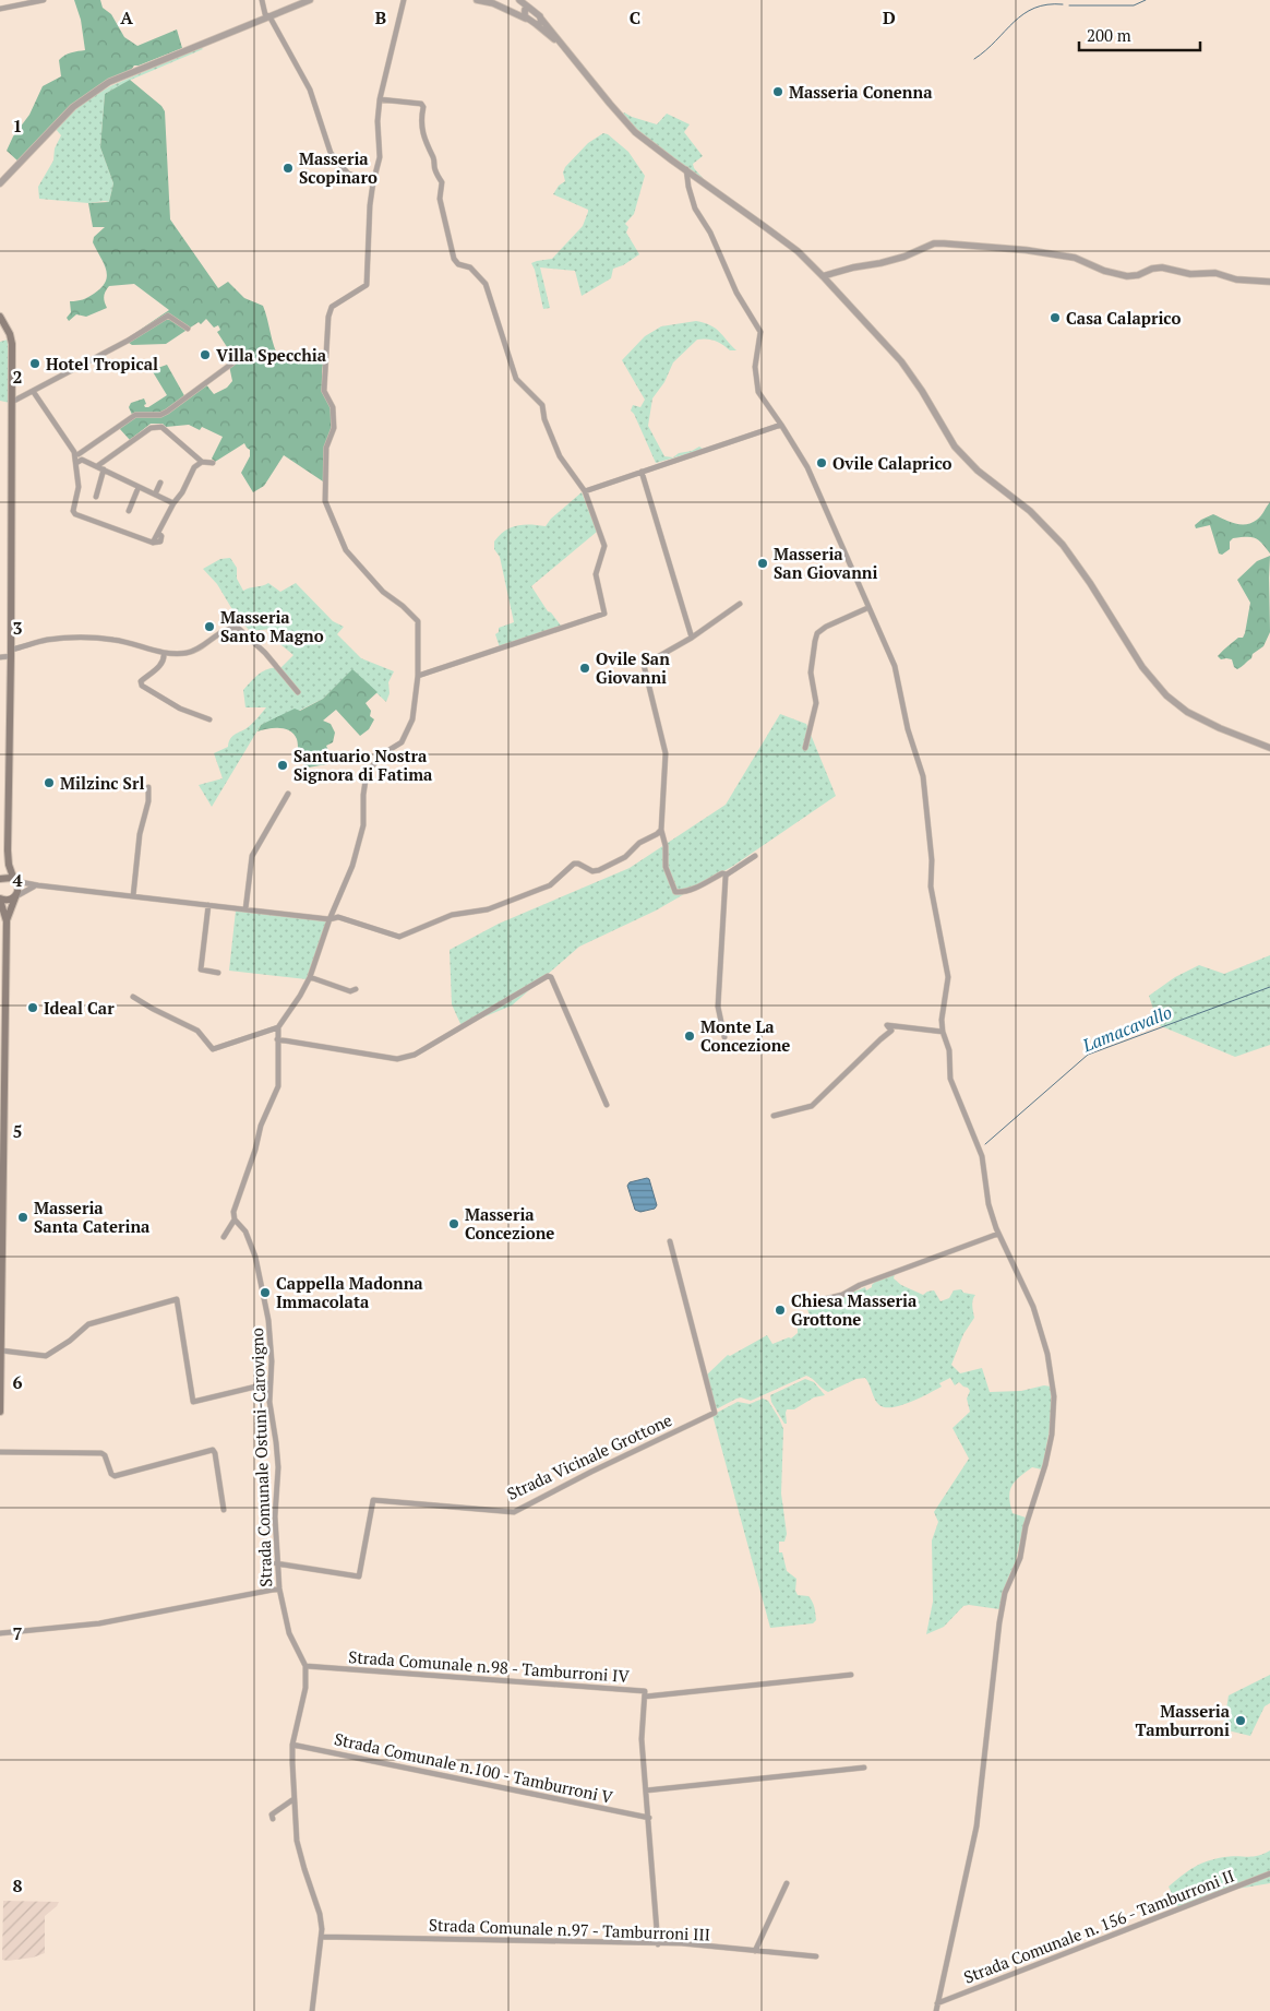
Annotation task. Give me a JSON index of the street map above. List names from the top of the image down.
{
  "streets": {
    "street": [
      "Strada Vicinale Grottone",
      "Strada Comunale Ostuni-Carovigno",
      "Strada Comunale n.98 - Tamburroni IV",
      "Strada Comunale n.100 - Tamburroni V",
      "Strada Comunale n. 156 - Tamburroni II",
      "Strada Comunale n.97 - Tamburroni III"
    ]
  },
  "crossings": [
    ["Strada Vicinale Grottone", "Strada Comunale Ostuni-Carovigno"],
    ["Strada Comunale Ostuni-Carovigno", "Strada Comunale n.98 - Tamburroni IV"],
    ["Strada Comunale Ostuni-Carovigno", "Strada Comunale n.100 - Tamburroni V"],
    ["Strada Comunale Ostuni-Carovigno", "Strada Comunale n.97 - Tamburroni III"],
    ["Strada Comunale n.98 - Tamburroni IV", "Strada Comunale n.100 - Tamburroni V"],
    ["Strada Comunale n.98 - Tamburroni IV", "Strada Comunale n.97 - Tamburroni III"]
  ],
  "water": ["Lamacavallo"],
  "places": [
    "Masseria Conenna",
    "Masseria Scopinaro",
    "Casa Calaprico",
    "Villa Specchia",
    "Hotel Tropical",
    "Ovile Calaprico",
    "Masseria San Giovanni",
    "Masseria Santo Magno",
    "Ovile San Giovanni",
    "Santuario Nostra Signora di Fatima",
    "Milzinc Srl",
    "Ideal Car",
    "Monte La Concezione",
    "Masseria Santa Caterina",
    "Masseria Concezione",
    "Cappella Madonna Immacolata",
    "Chiesa Masseria Grottone",
    "Masseria Tamburroni"
  ],
  "scale_bar": "200 m",
  "grid": {
    "columns": [
      "A",
      "B",
      "C",
      "D"
    ],
    "rows": [
      "1",
      "2",
      "3",
      "4",
      "5",
      "6",
      "7",
      "8"
    ]
  }
}
